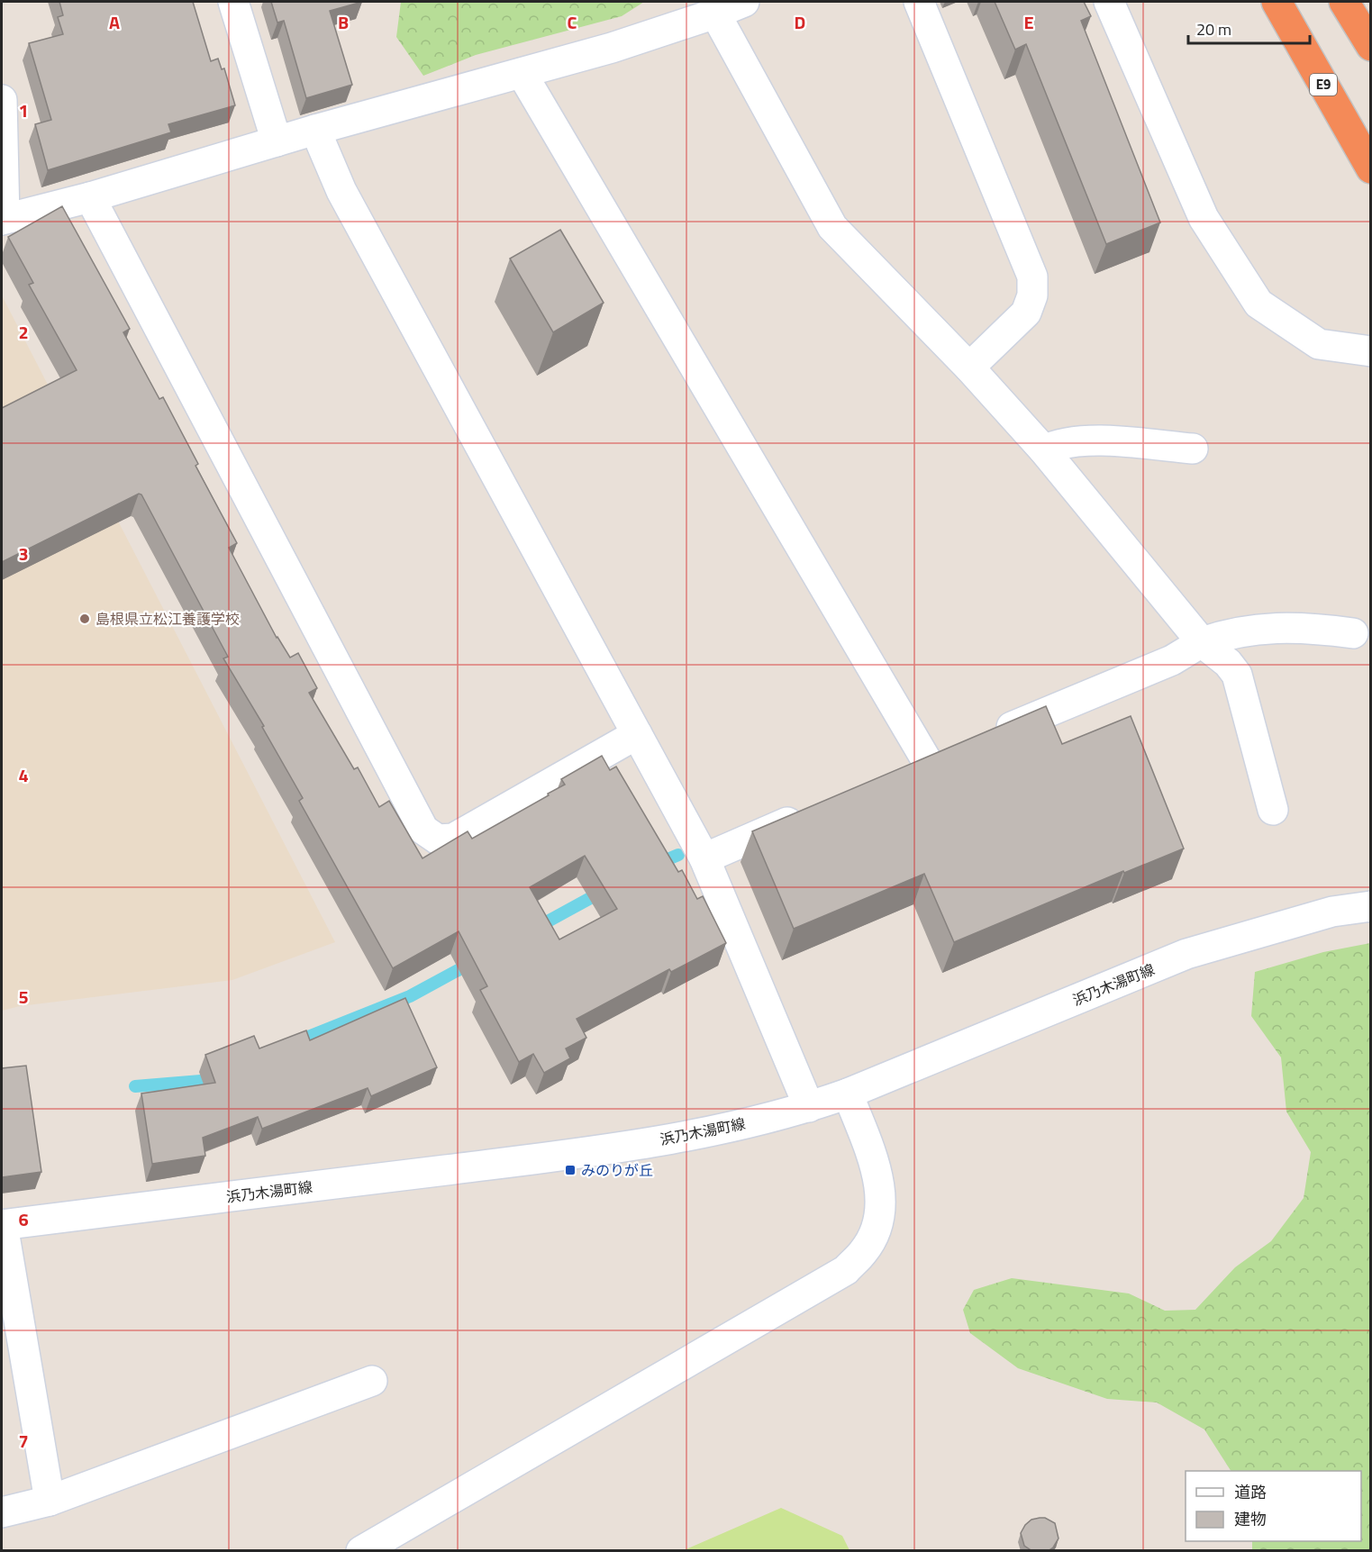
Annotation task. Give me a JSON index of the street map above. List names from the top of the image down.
{
  "streets": {
    "highway": ["E9"],
    "street": ["浜乃木湯町線"]
  },
  "places": {
    "other": ["島根県立松江養護学校"],
    "transit": ["みのりが丘"]
  },
  "legend": ["道路", "建物"],
  "scale_bar": "20 m",
  "grid": {
    "columns": [
      "A",
      "B",
      "C",
      "D",
      "E"
    ],
    "rows": [
      "1",
      "2",
      "3",
      "4",
      "5",
      "6",
      "7"
    ]
  }
}
